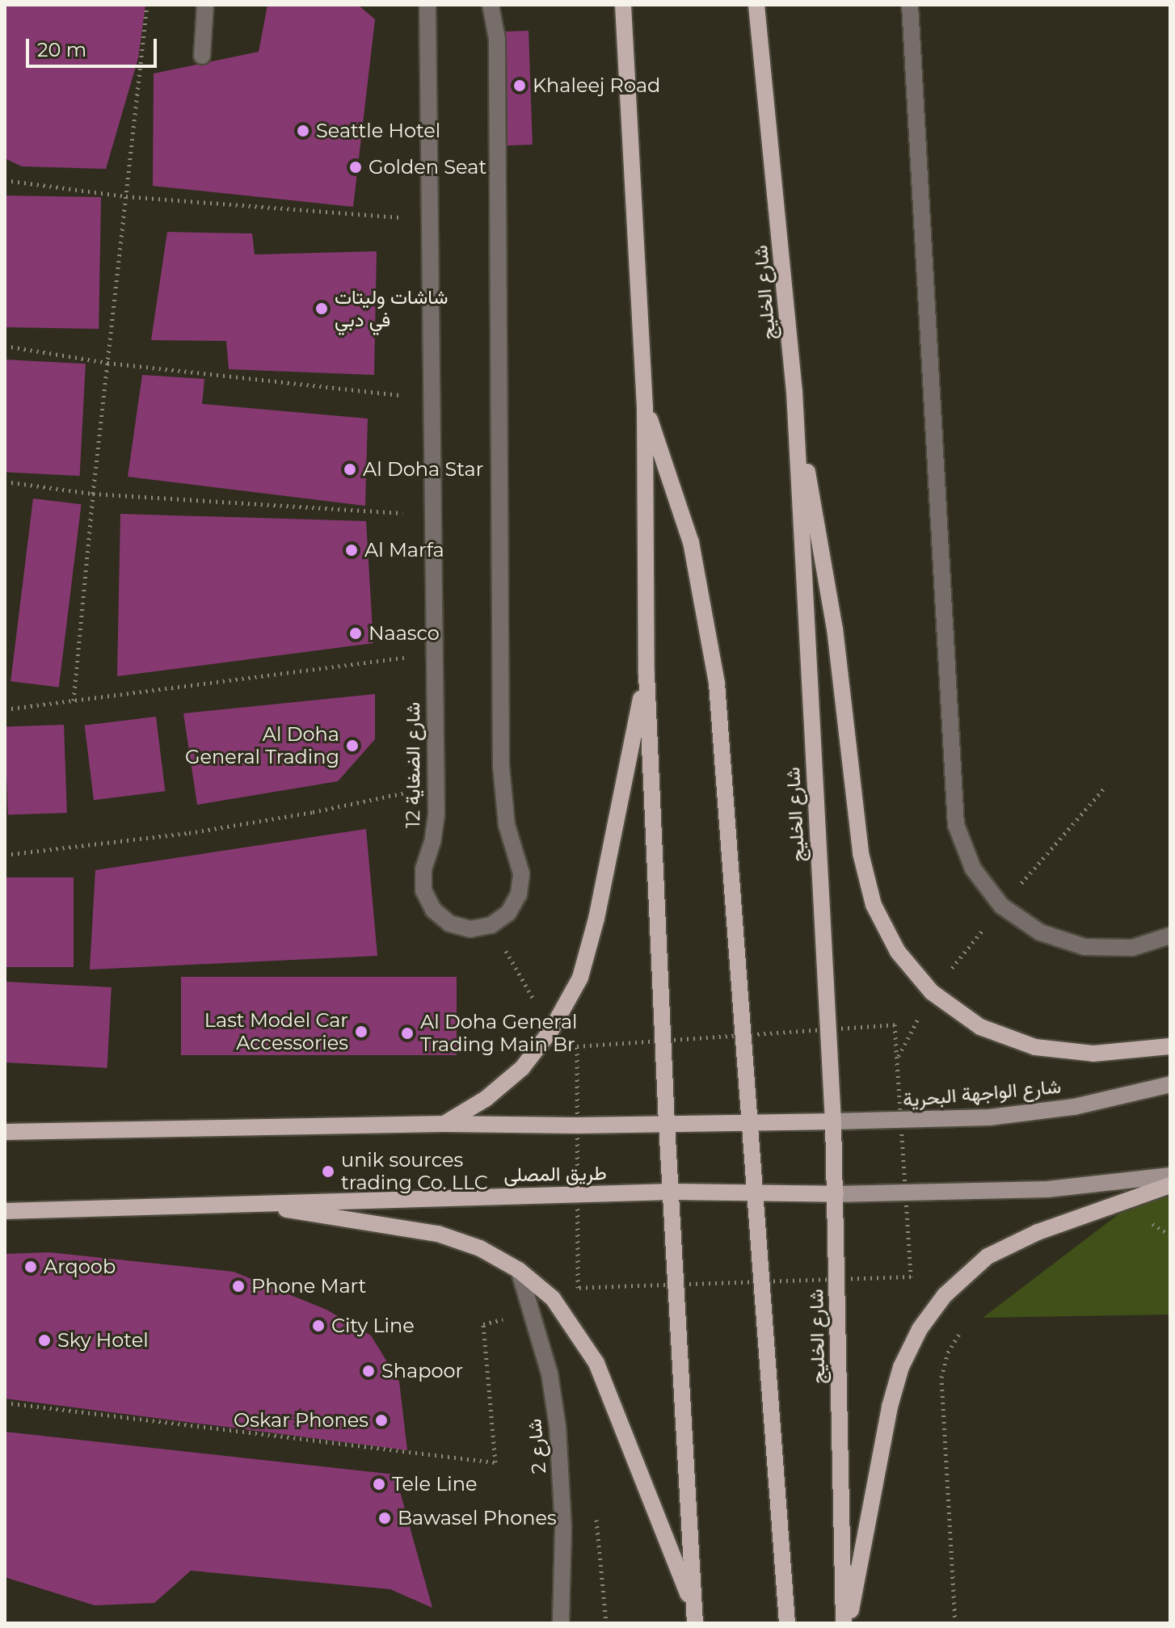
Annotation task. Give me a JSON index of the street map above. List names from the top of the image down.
{
  "streets": {
    "main road": ["شارع الخليج", "شارع الواجهة البحرية", "طريق المصلى"],
    "street": ["12 شارع الضغاية", "شارع 2"]
  },
  "crossings": [
    ["شارع الخليج", "شارع الواجهة البحرية"],
    ["شارع الخليج", "طريق المصلى"]
  ],
  "places": [
    "Khaleej Road",
    "Seattle Hotel",
    "Golden Seat",
    "شاشات وليتات في دبي",
    "Al Doha Star",
    "Al Marfa",
    "Naasco",
    "Al Doha General Trading",
    "Last Model Car Accessories",
    "Al Doha General Trading Main Br",
    "unik sources trading Co. LLC",
    "Arqoob",
    "Phone Mart",
    "City Line",
    "Sky Hotel",
    "Shapoor",
    "Oskar Phones",
    "Tele Line",
    "Bawasel Phones"
  ],
  "scale_bar": "20 m"
}
